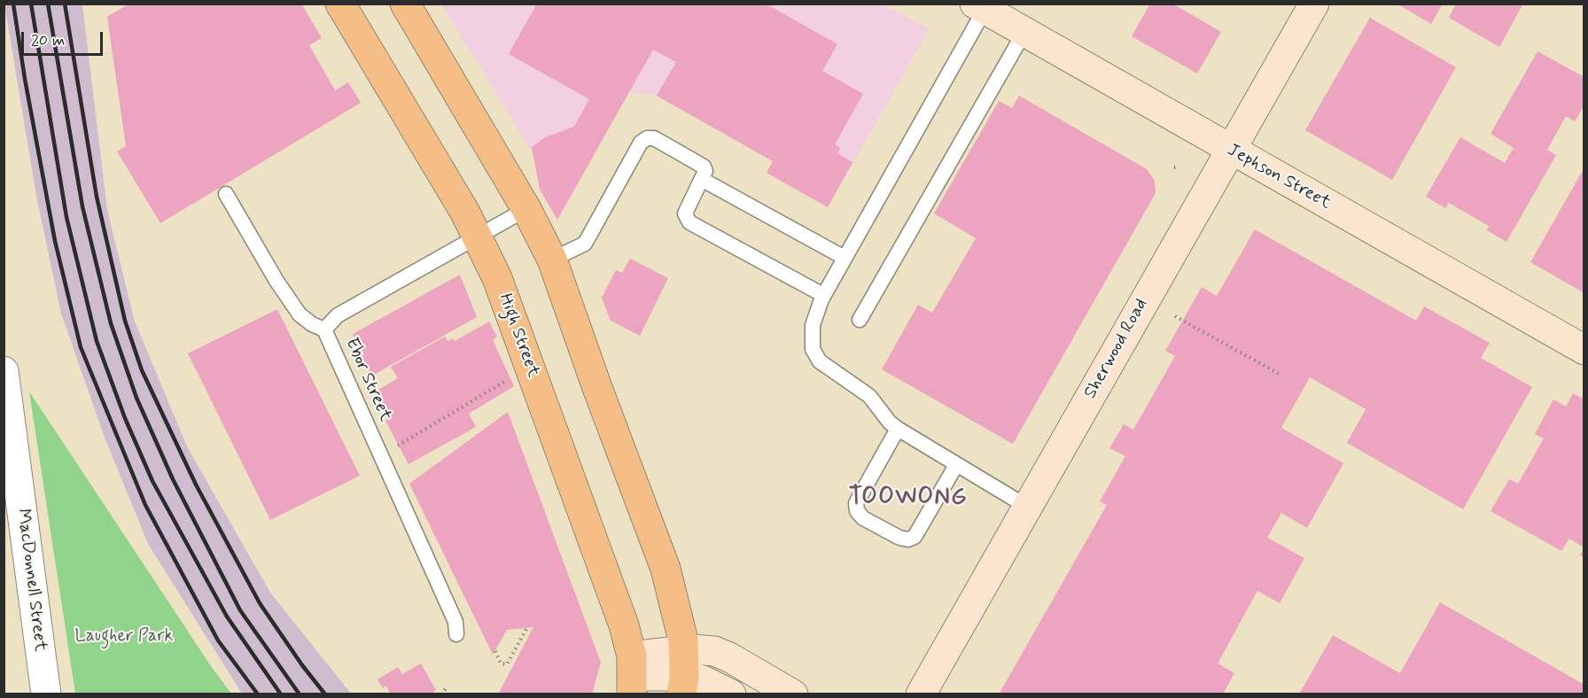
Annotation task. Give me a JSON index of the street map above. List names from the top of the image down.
{
  "streets": {
    "highway": ["High Street"],
    "main road": ["Jephson Street", "Sherwood Road"],
    "street": ["MacDonnell Street"],
    "lane": ["Ebor Street"]
  },
  "crossings": [
    ["Jephson Street", "Sherwood Road"],
    ["High Street", "Ebor Street"]
  ],
  "districts": ["TOOWONG"],
  "parks": ["Laugher Park"],
  "scale_bar": "20 m"
}
